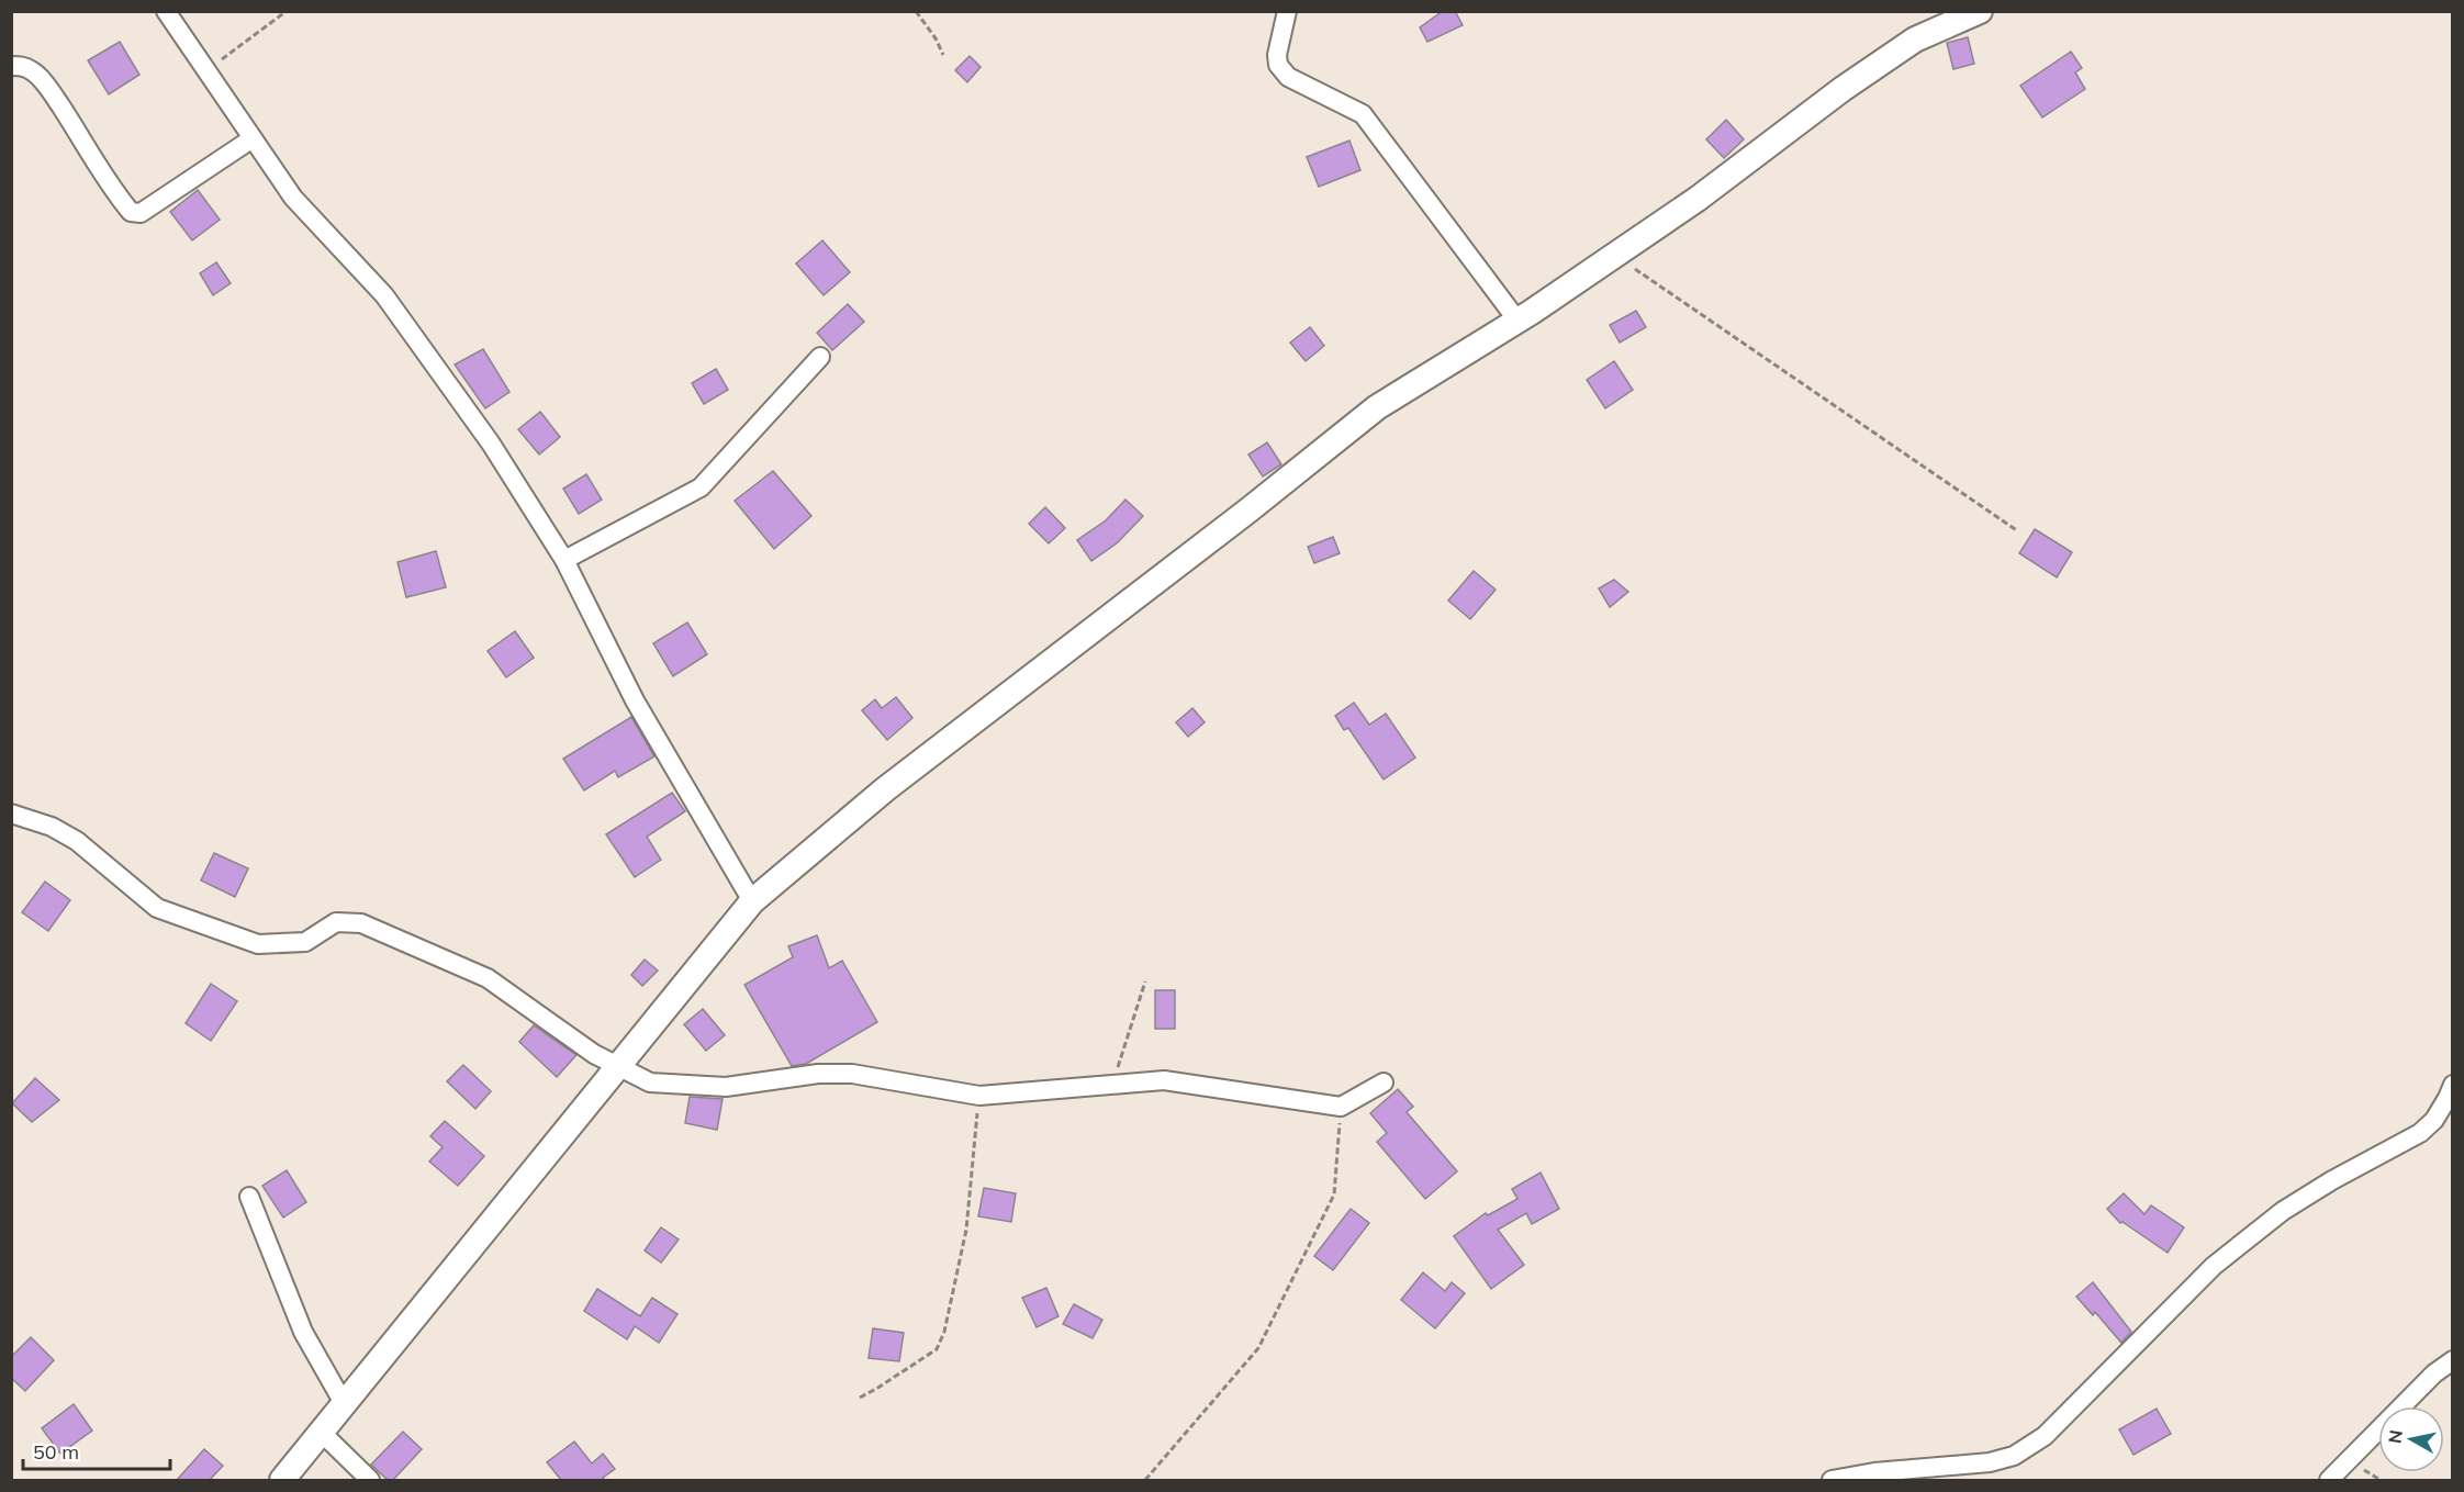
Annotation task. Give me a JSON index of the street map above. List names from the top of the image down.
{
  "scale_bar": "50 m",
  "north": "left"
}
